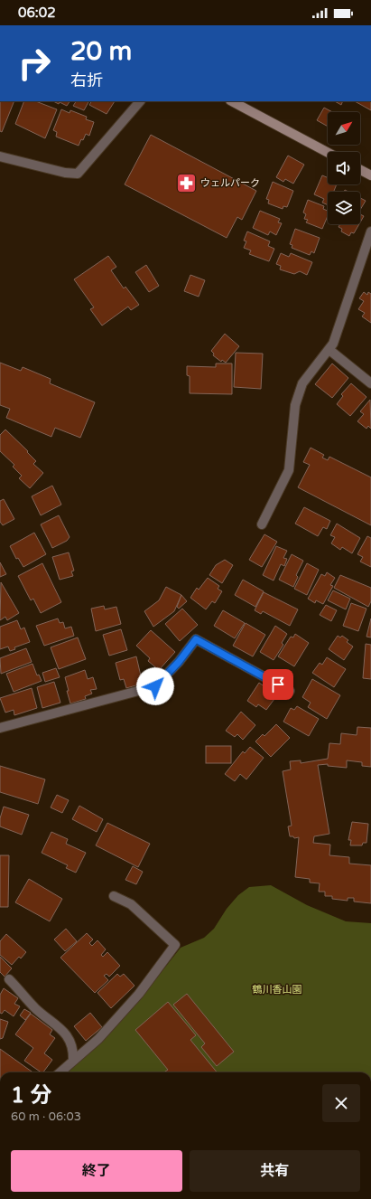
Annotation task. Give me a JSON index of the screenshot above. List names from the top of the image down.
{
  "parks": ["鶴川香山園"],
  "places": {
    "pharmacy": ["ウェルパーク"]
  },
  "north": "top right",
  "page": {
    "status": "06:02",
    "turn": ["20 m", "右折"],
    "heading": ["1 分", "60 m · 06:03"],
    "buttons": ["終了", "共有"]
  }
}
